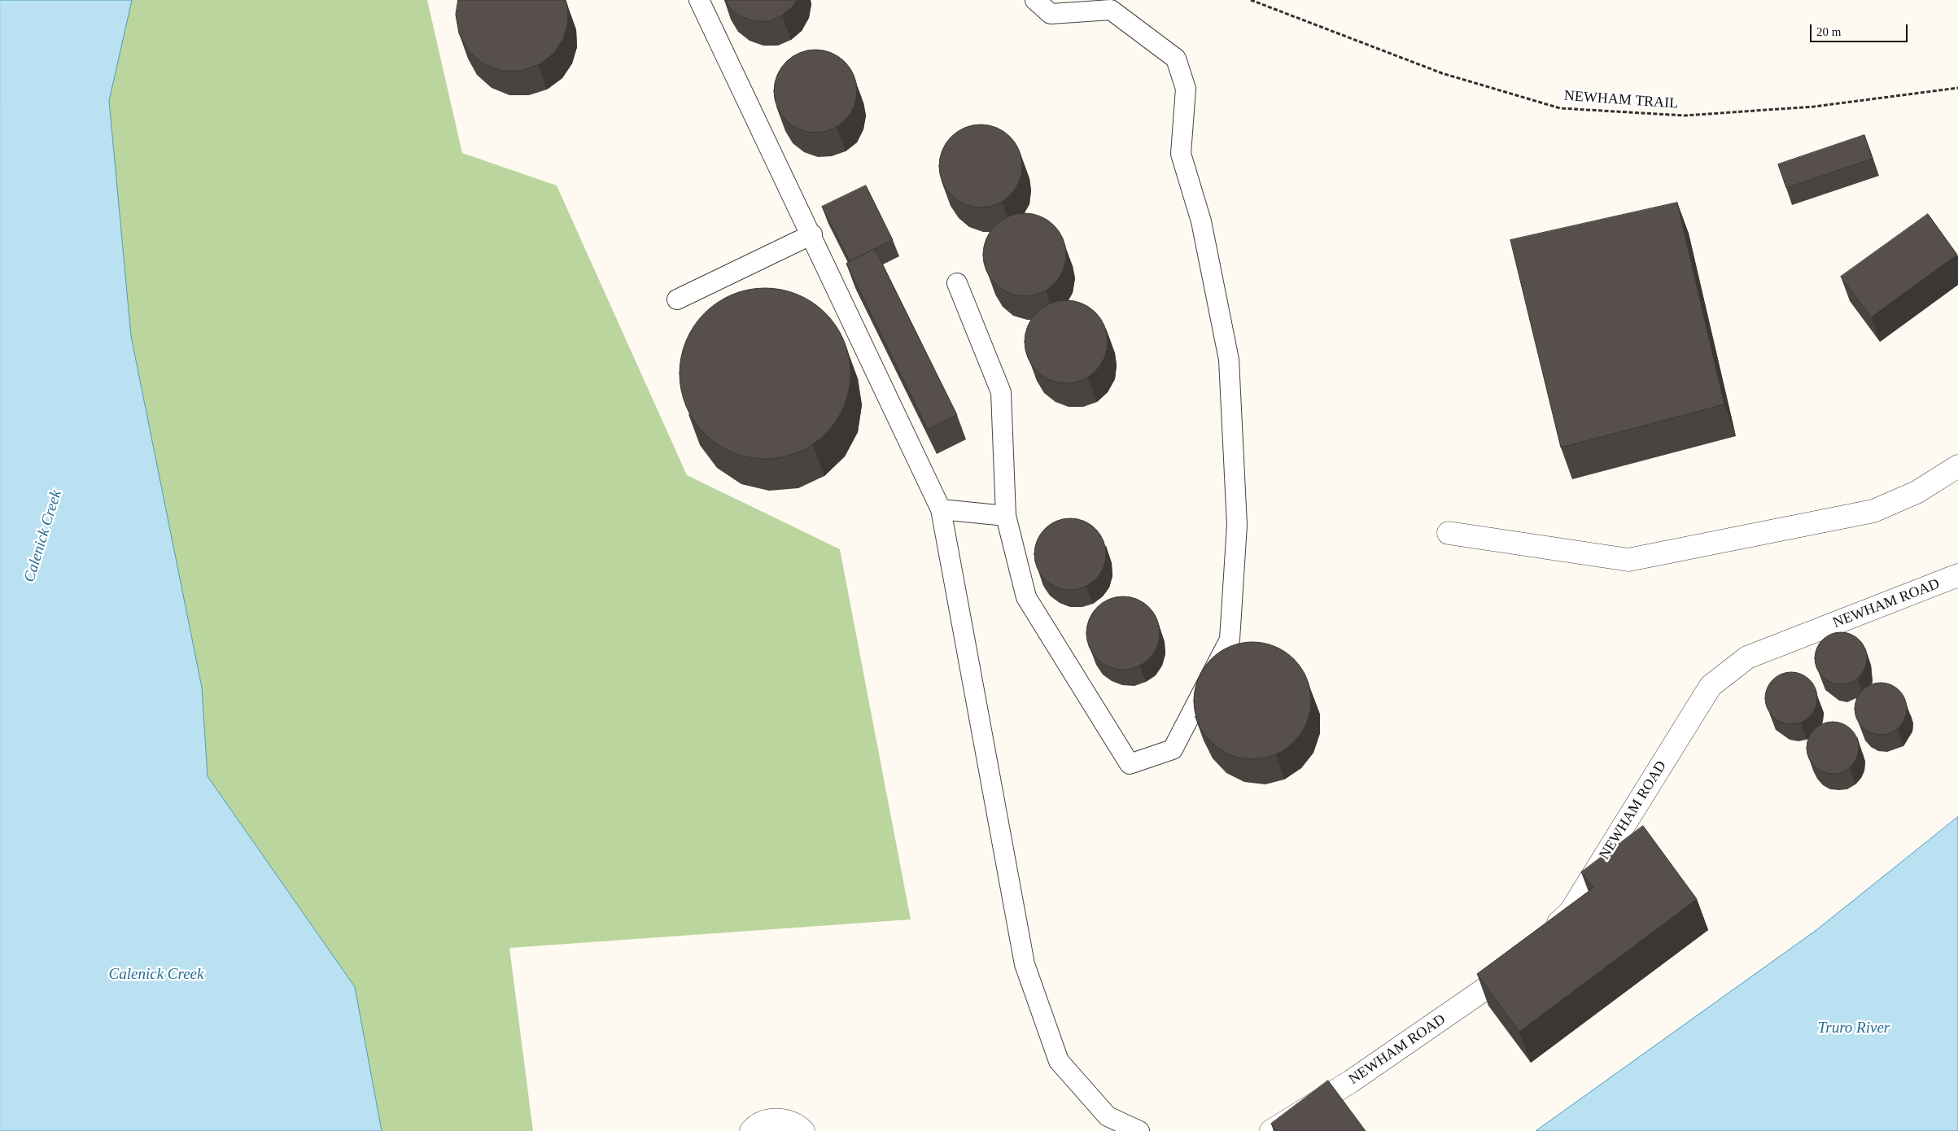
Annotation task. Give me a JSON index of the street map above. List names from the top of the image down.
{
  "streets": {
    "street": ["NEWHAM ROAD"],
    "path": ["NEWHAM TRAIL"]
  },
  "water": ["Calenick Creek", "Truro River"],
  "scale_bar": "20 m"
}
